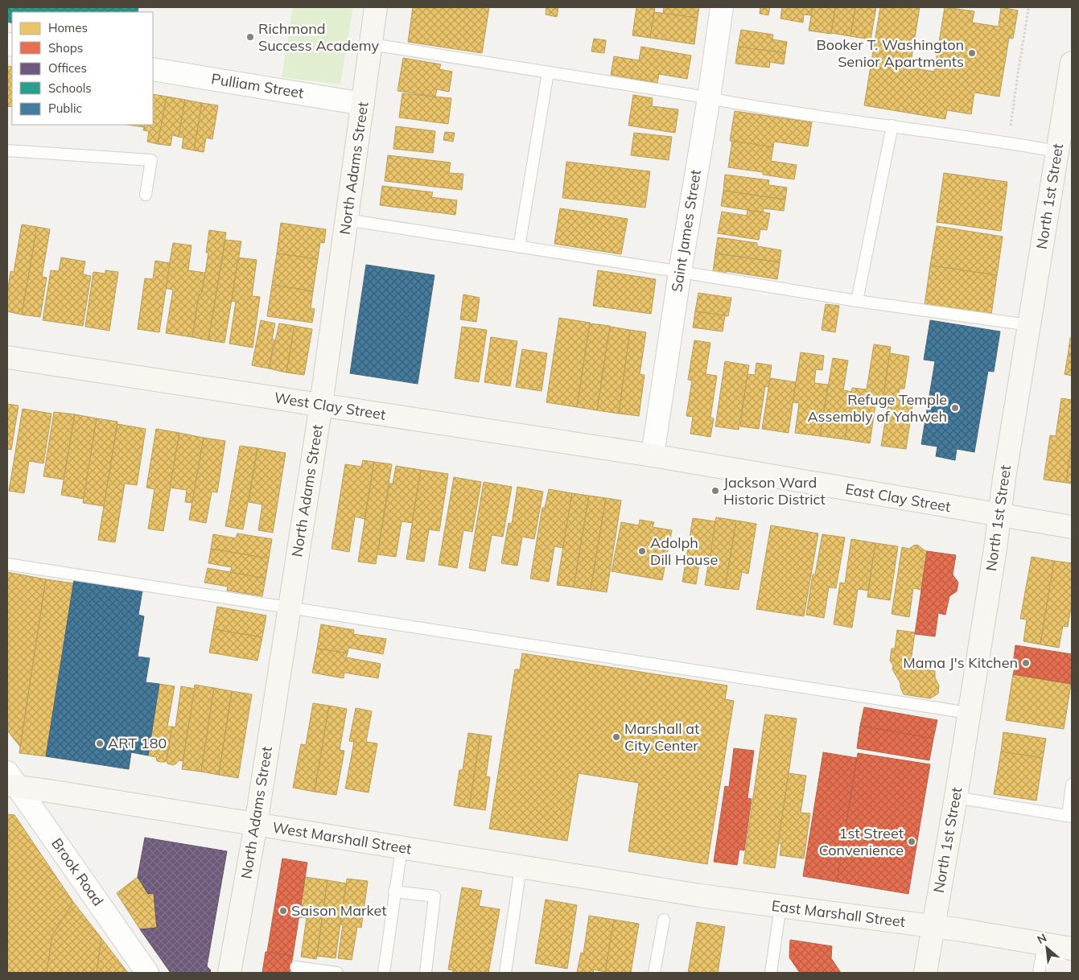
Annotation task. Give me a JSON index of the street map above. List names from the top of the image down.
{
  "streets": {
    "street": [
      "Pulliam Street",
      "North Adams Street",
      "North 1st Street",
      "Saint James Street",
      "West Clay Street",
      "East Clay Street",
      "West Marshall Street",
      "Brook Road",
      "East Marshall Street"
    ]
  },
  "crossings": [
    ["Pulliam Street", "North Adams Street"],
    ["North Adams Street", "West Clay Street"],
    ["North Adams Street", "West Marshall Street"],
    ["North 1st Street", "East Clay Street"],
    ["North 1st Street", "East Marshall Street"],
    ["Saint James Street", "West Clay Street"],
    ["Saint James Street", "East Clay Street"],
    ["West Clay Street", "East Clay Street"],
    ["West Marshall Street", "Brook Road"],
    ["West Marshall Street", "East Marshall Street"]
  ],
  "places": [
    "Richmond Success Academy",
    "Booker T. Washington Senior Apartments",
    "Refuge Temple Assembly of Yahweh",
    "Jackson Ward Historic District",
    "Adolph Dill House",
    "Mama J's Kitchen",
    "Marshall at City Center",
    "ART 180",
    "1st Street Convenience",
    "Saison Market"
  ],
  "legend": [
    "Homes",
    "Shops",
    "Offices",
    "Schools",
    "Public"
  ],
  "north": "top left"
}
